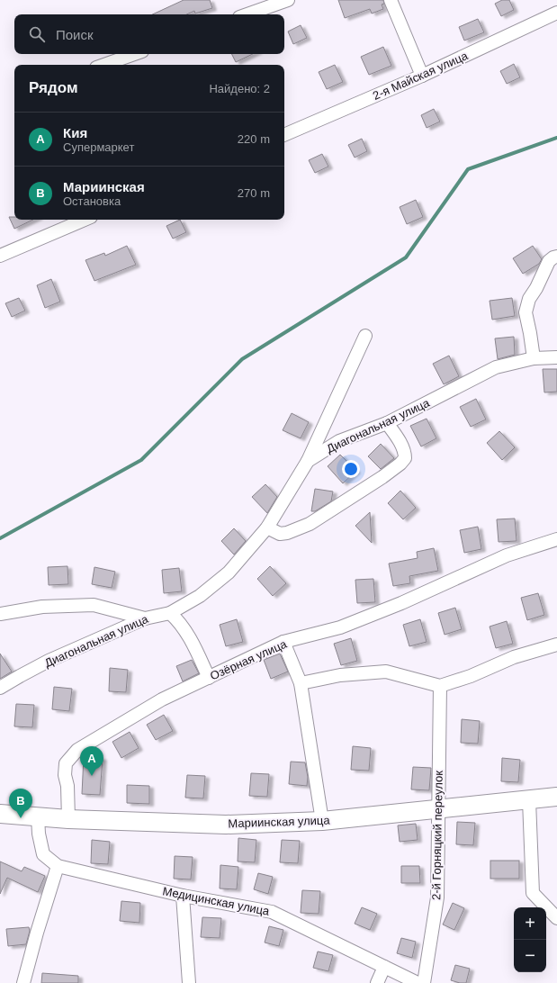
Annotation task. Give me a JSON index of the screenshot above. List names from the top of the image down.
{
  "streets": {
    "main road": ["Мариинская улица"],
    "street": [
      "2-я Майская улица",
      "Диагональная улица",
      "Озёрная улица",
      "2-й Горняцкий переулок",
      "Медицинская улица"
    ]
  },
  "crossings": [
    ["Озёрная улица", "Мариинская улица"],
    ["Мариинская улица", "2-й Горняцкий переулок"],
    ["Мариинская улица", "Медицинская улица"]
  ],
  "page": {
    "search": "Поиск",
    "heading": ["Рядом", "Найдено: 2"],
    "list": [
      {
        "mark": "A",
        "name": "Кия",
        "note": "Супермаркет",
        "value": "220 m"
      },
      {
        "mark": "B",
        "name": "Мариинская",
        "note": "Остановка",
        "value": "270 m"
      }
    ],
    "pins": ["A", "B"],
    "map_buttons": ["+", "−"]
  }
}
